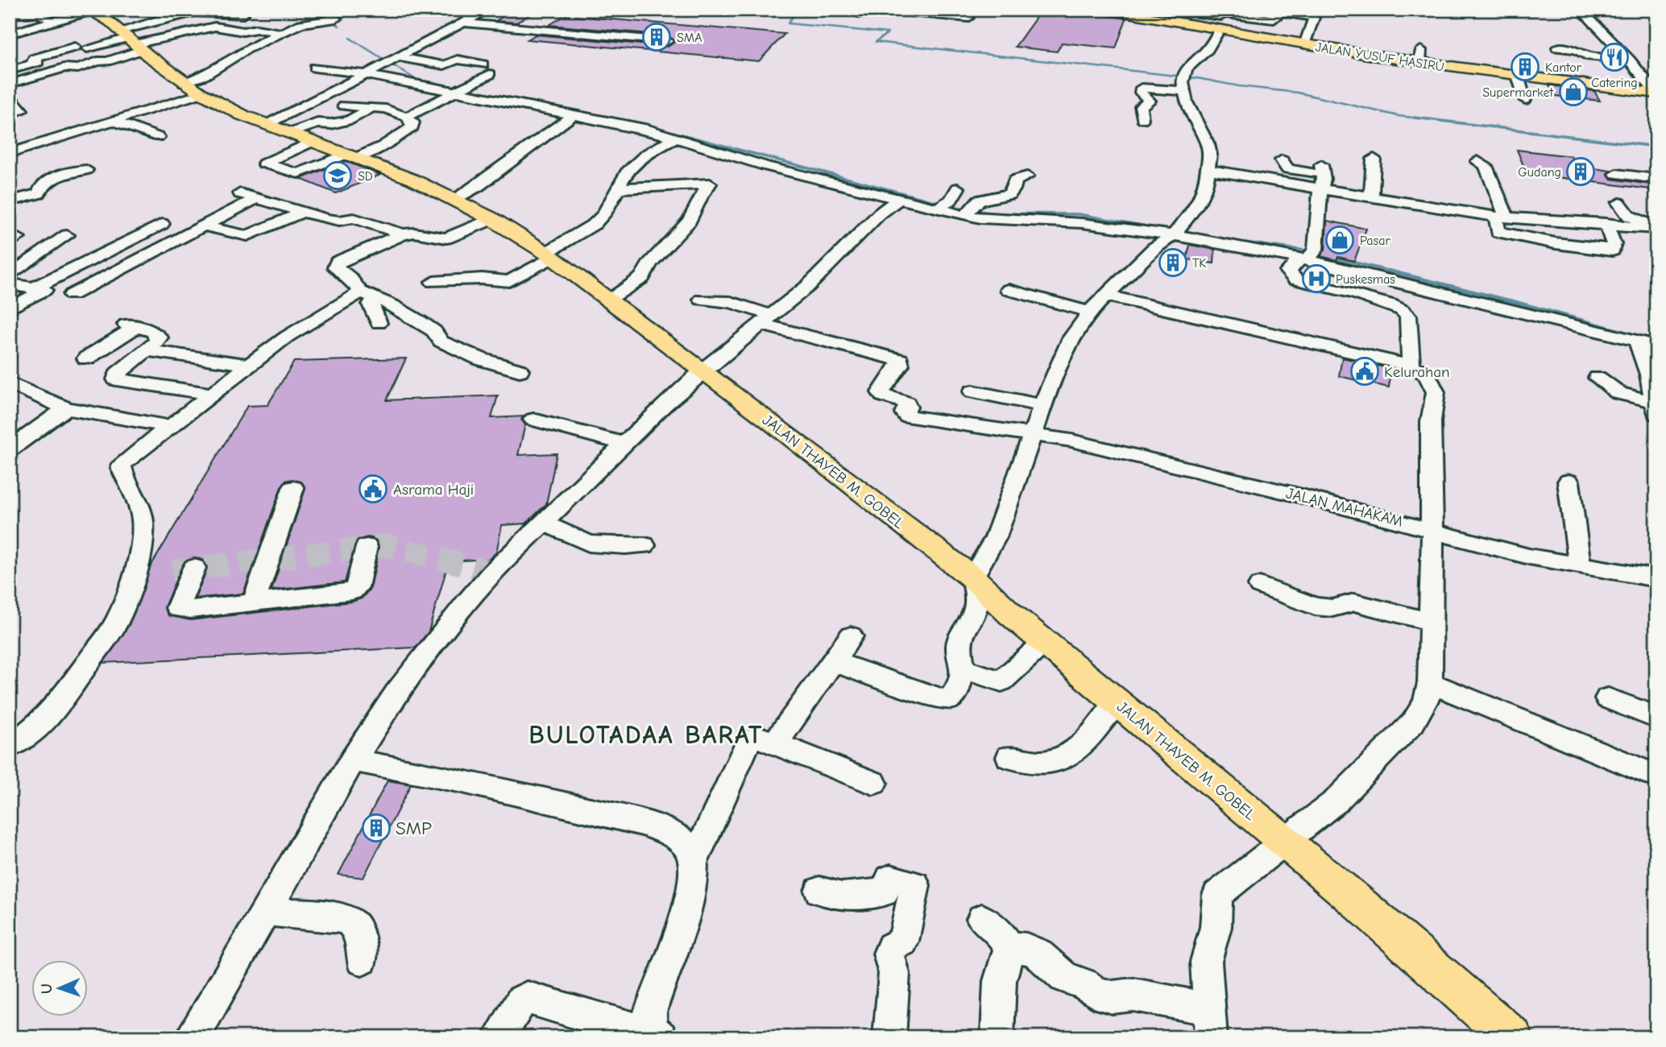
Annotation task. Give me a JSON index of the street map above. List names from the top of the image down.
{
  "streets": {
    "main road": ["JALAN YUSUF HASIRU", "JALAN THAYEB M. GOBEL"],
    "street": ["JALAN MAHAKAM"]
  },
  "districts": ["BULOTADAA BARAT"],
  "places": {
    "building": [
      "SMA",
      "Kantor",
      "Gudang",
      "TK",
      "SMP"
    ],
    "restaurant": ["Catering"],
    "shop": ["Supermarket", "Pasar"],
    "school or university": ["SD"],
    "hospital": ["Puskesmas"],
    "public building": ["Kelurahan", "Asrama Haji"]
  },
  "north": "left"
}
